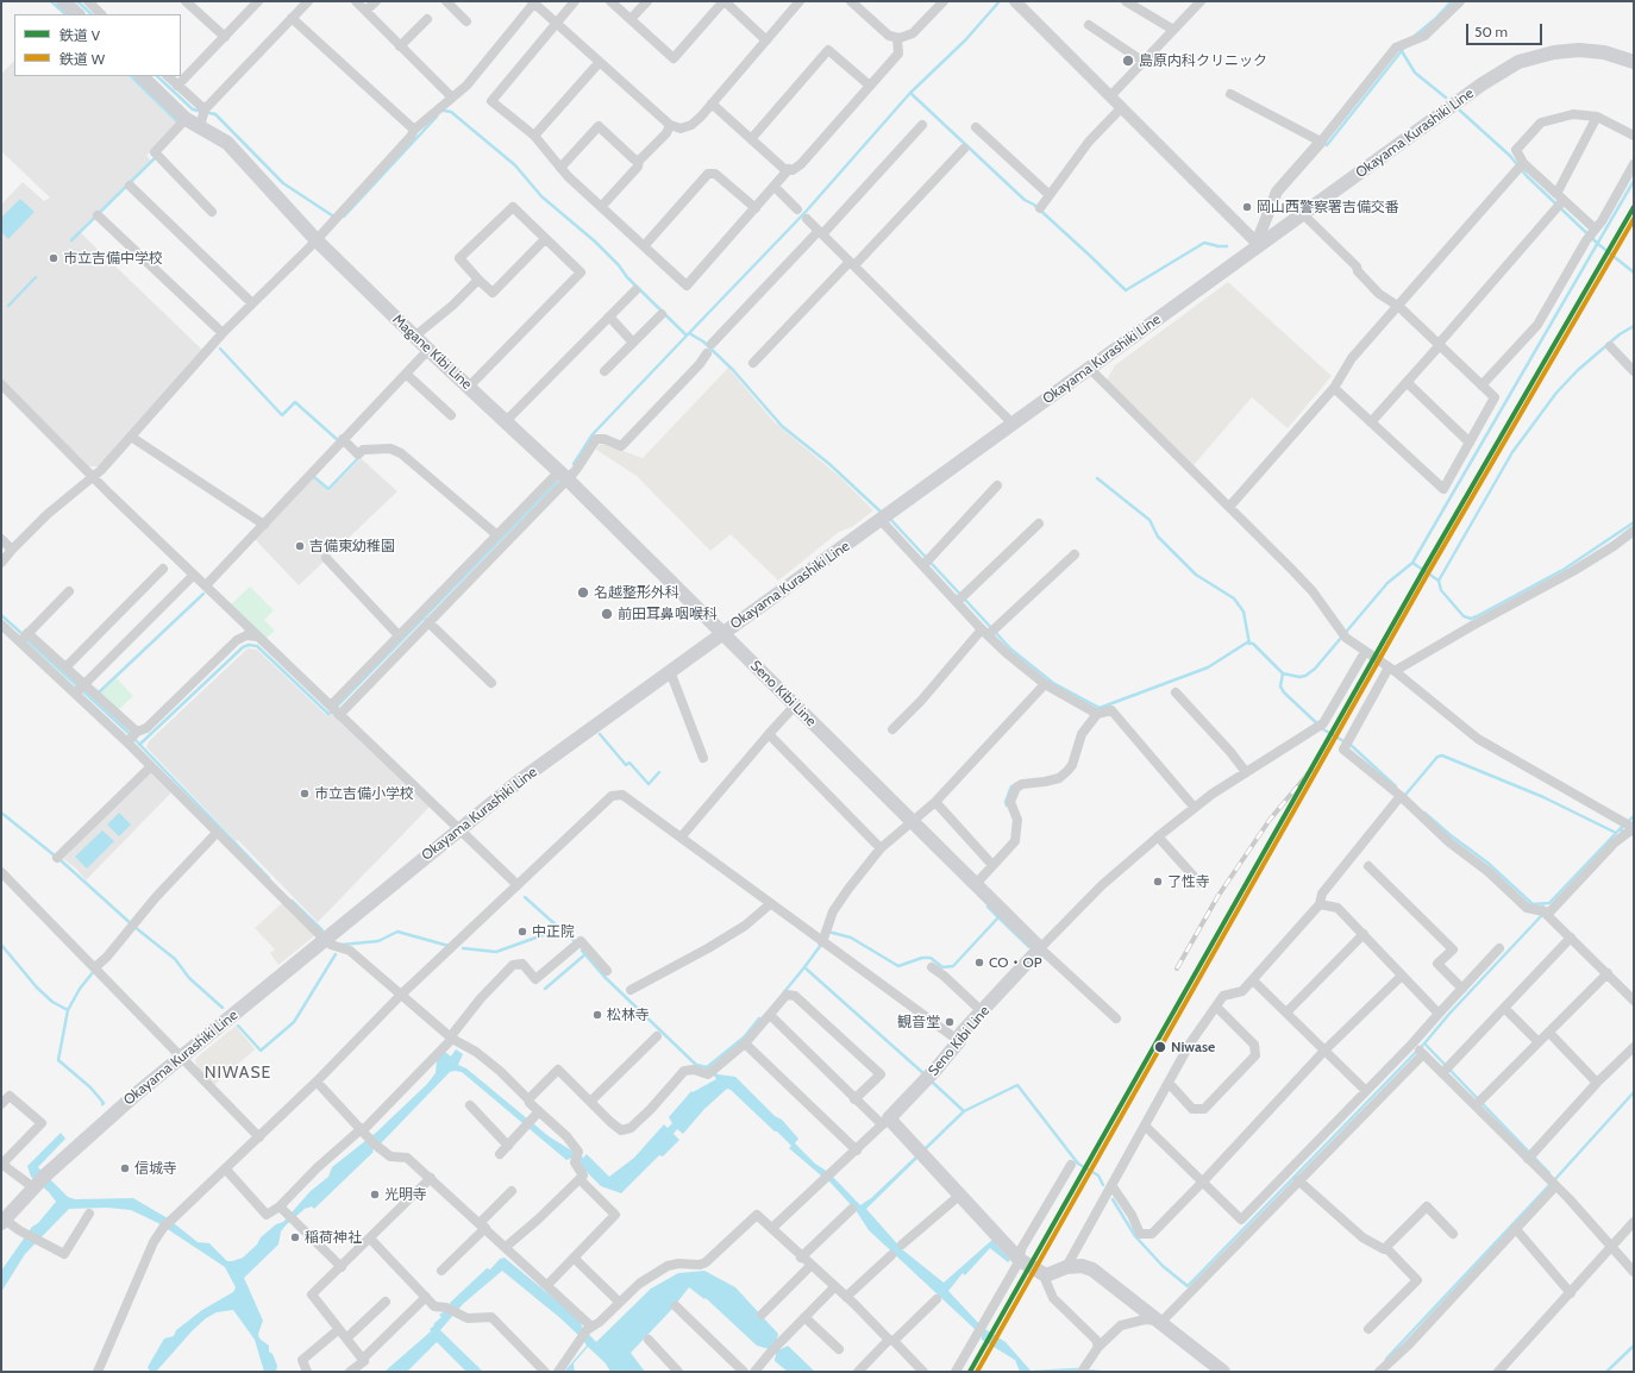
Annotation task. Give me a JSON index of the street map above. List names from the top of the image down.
{
  "streets": {
    "main road": ["Okayama Kurashiki Line", "Magane Kibi Line", "Seno Kibi Line"]
  },
  "crossings": [
    ["Okayama Kurashiki Line", "Magane Kibi Line"],
    ["Okayama Kurashiki Line", "Seno Kibi Line"],
    ["Magane Kibi Line", "Seno Kibi Line"]
  ],
  "districts": ["NIWASE"],
  "places": [
    "島原内科クリニック",
    "岡山西警察署吉備交番",
    "市立吉備中学校",
    "吉備東幼稚園",
    "名越整形外科",
    "前田耳鼻咽喉科",
    "市立吉備小学校",
    "了性寺",
    "中正院",
    "CO・OP",
    "松林寺",
    "観音堂",
    "Niwase",
    "信城寺",
    "光明寺",
    "稲荷神社"
  ],
  "lines": ["rail line V", "rail line W"],
  "legend": ["鉄道 V", "鉄道 W"],
  "scale_bar": "50 m"
}
